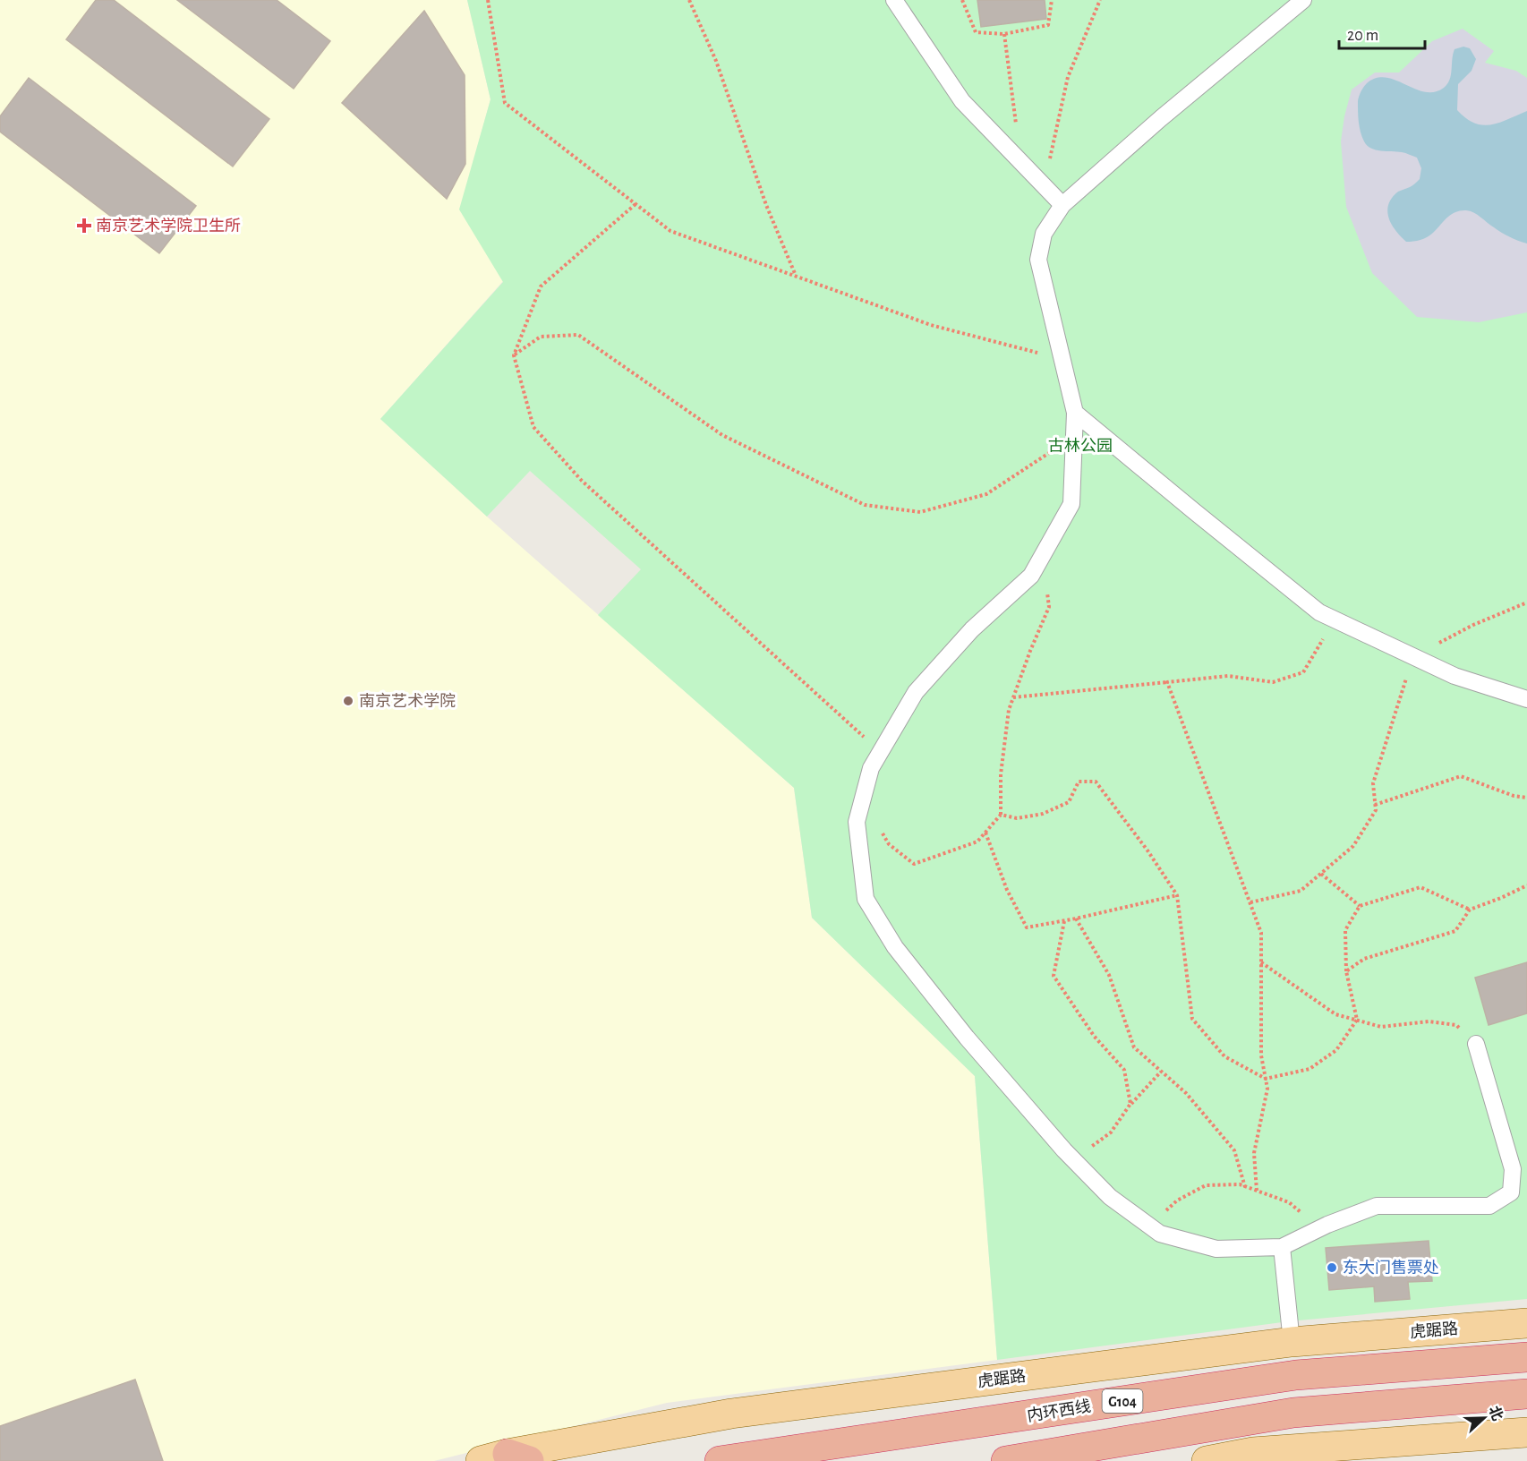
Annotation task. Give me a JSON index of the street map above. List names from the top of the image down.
{
  "streets": {
    "highway": ["G104", "内环西线"],
    "main road": ["虎踞路"]
  },
  "parks": ["古林公园"],
  "places": {
    "health": ["南京艺术学院卫生所"],
    "other": ["南京艺术学院", "东大门售票处"]
  },
  "scale_bar": "20 m",
  "north": "right"
}
